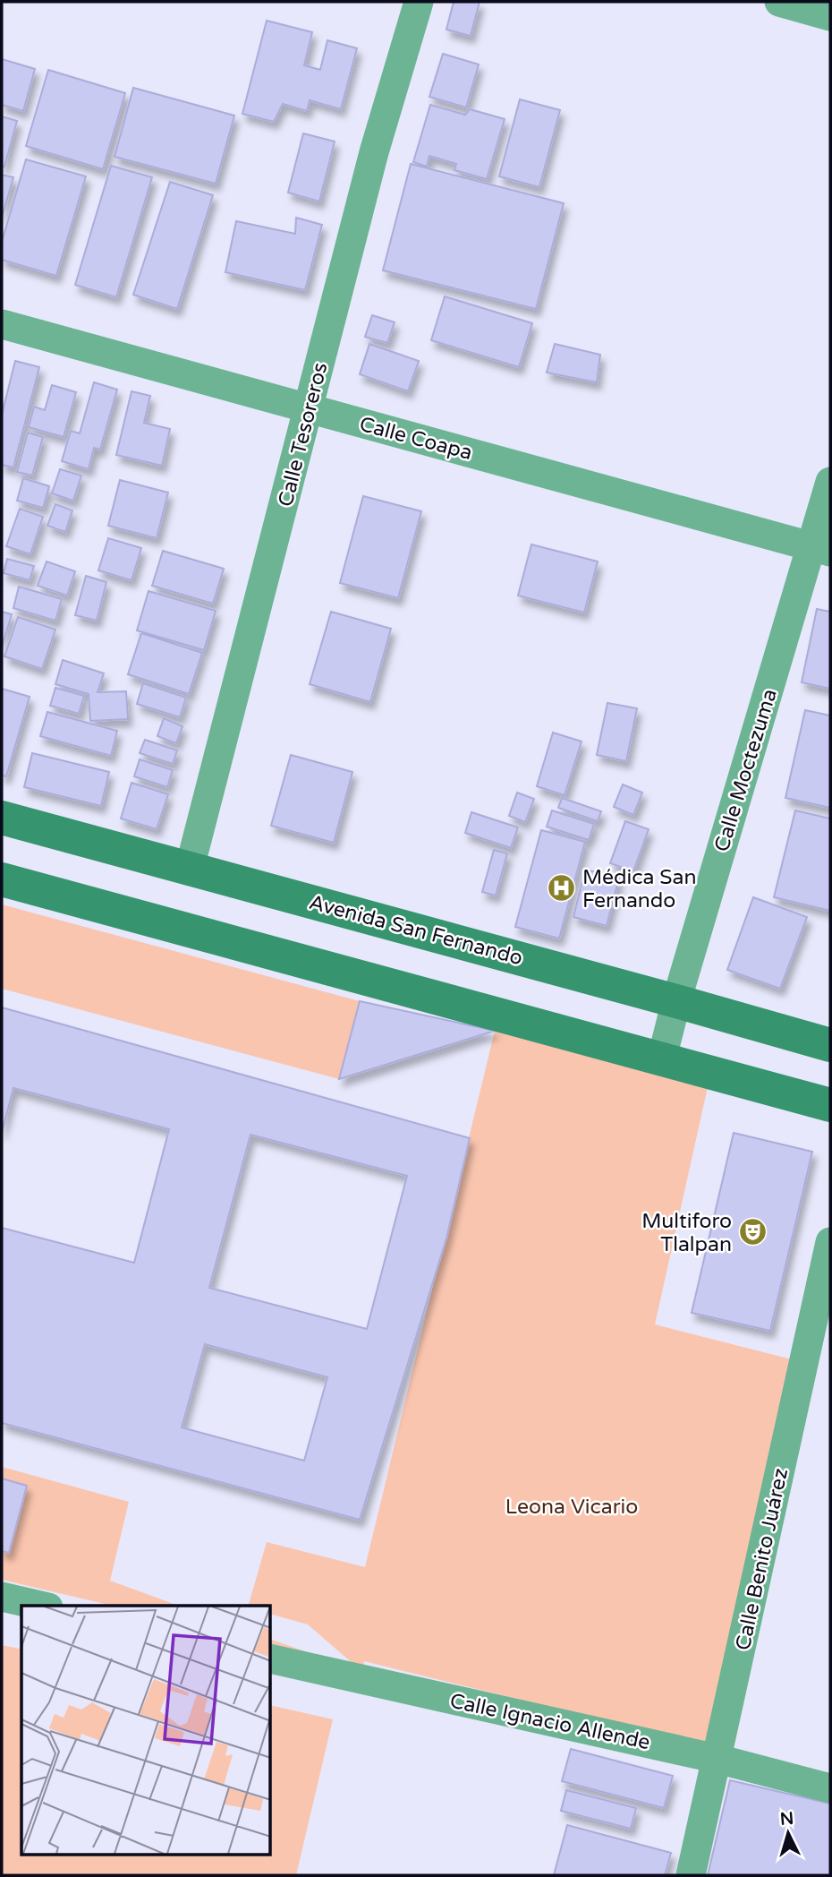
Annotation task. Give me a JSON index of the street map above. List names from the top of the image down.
{
  "streets": {
    "main road": ["Avenida San Fernando"],
    "street": [
      "Calle Tesoreros",
      "Calle Coapa",
      "Calle Moctezuma",
      "Calle Benito Juárez",
      "Calle Ignacio Allende"
    ]
  },
  "crossings": [
    ["Calle Tesoreros", "Calle Coapa"],
    ["Calle Tesoreros", "Avenida San Fernando"],
    ["Calle Coapa", "Calle Moctezuma"],
    ["Calle Moctezuma", "Avenida San Fernando"],
    ["Calle Benito Juárez", "Calle Ignacio Allende"]
  ],
  "parks": ["Leona Vicario"],
  "places": {
    "hospital": ["Médica San Fernando"],
    "theatre": ["Multiforo Tlalpan"]
  },
  "north": "top"
}
